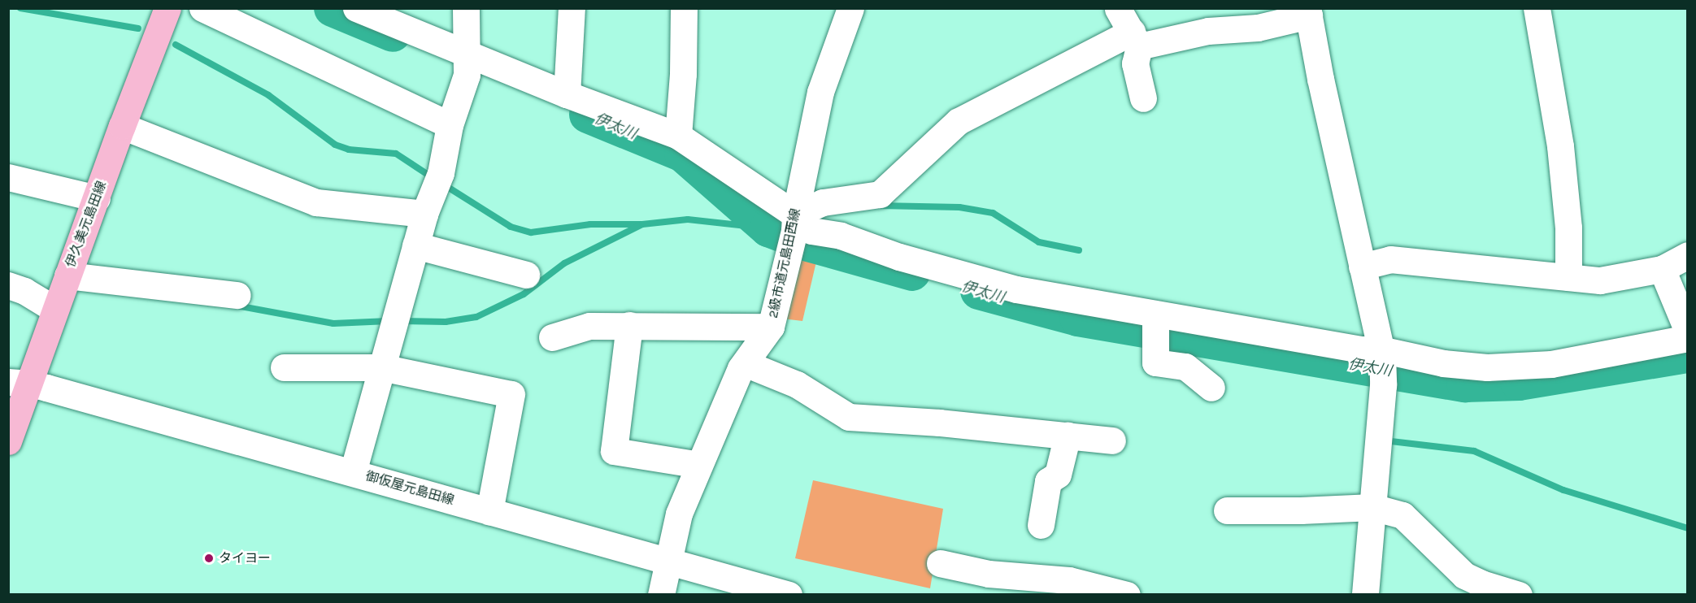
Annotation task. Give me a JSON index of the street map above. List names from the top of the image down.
{
  "streets": {
    "main road": ["伊久美元島田線"],
    "street": ["2級市道元島田西線", "御仮屋元島田線"]
  },
  "crossings": [
    ["伊久美元島田線", "御仮屋元島田線"],
    ["2級市道元島田西線", "御仮屋元島田線"]
  ],
  "water": ["伊太川"],
  "places": ["タイヨー"]
}
